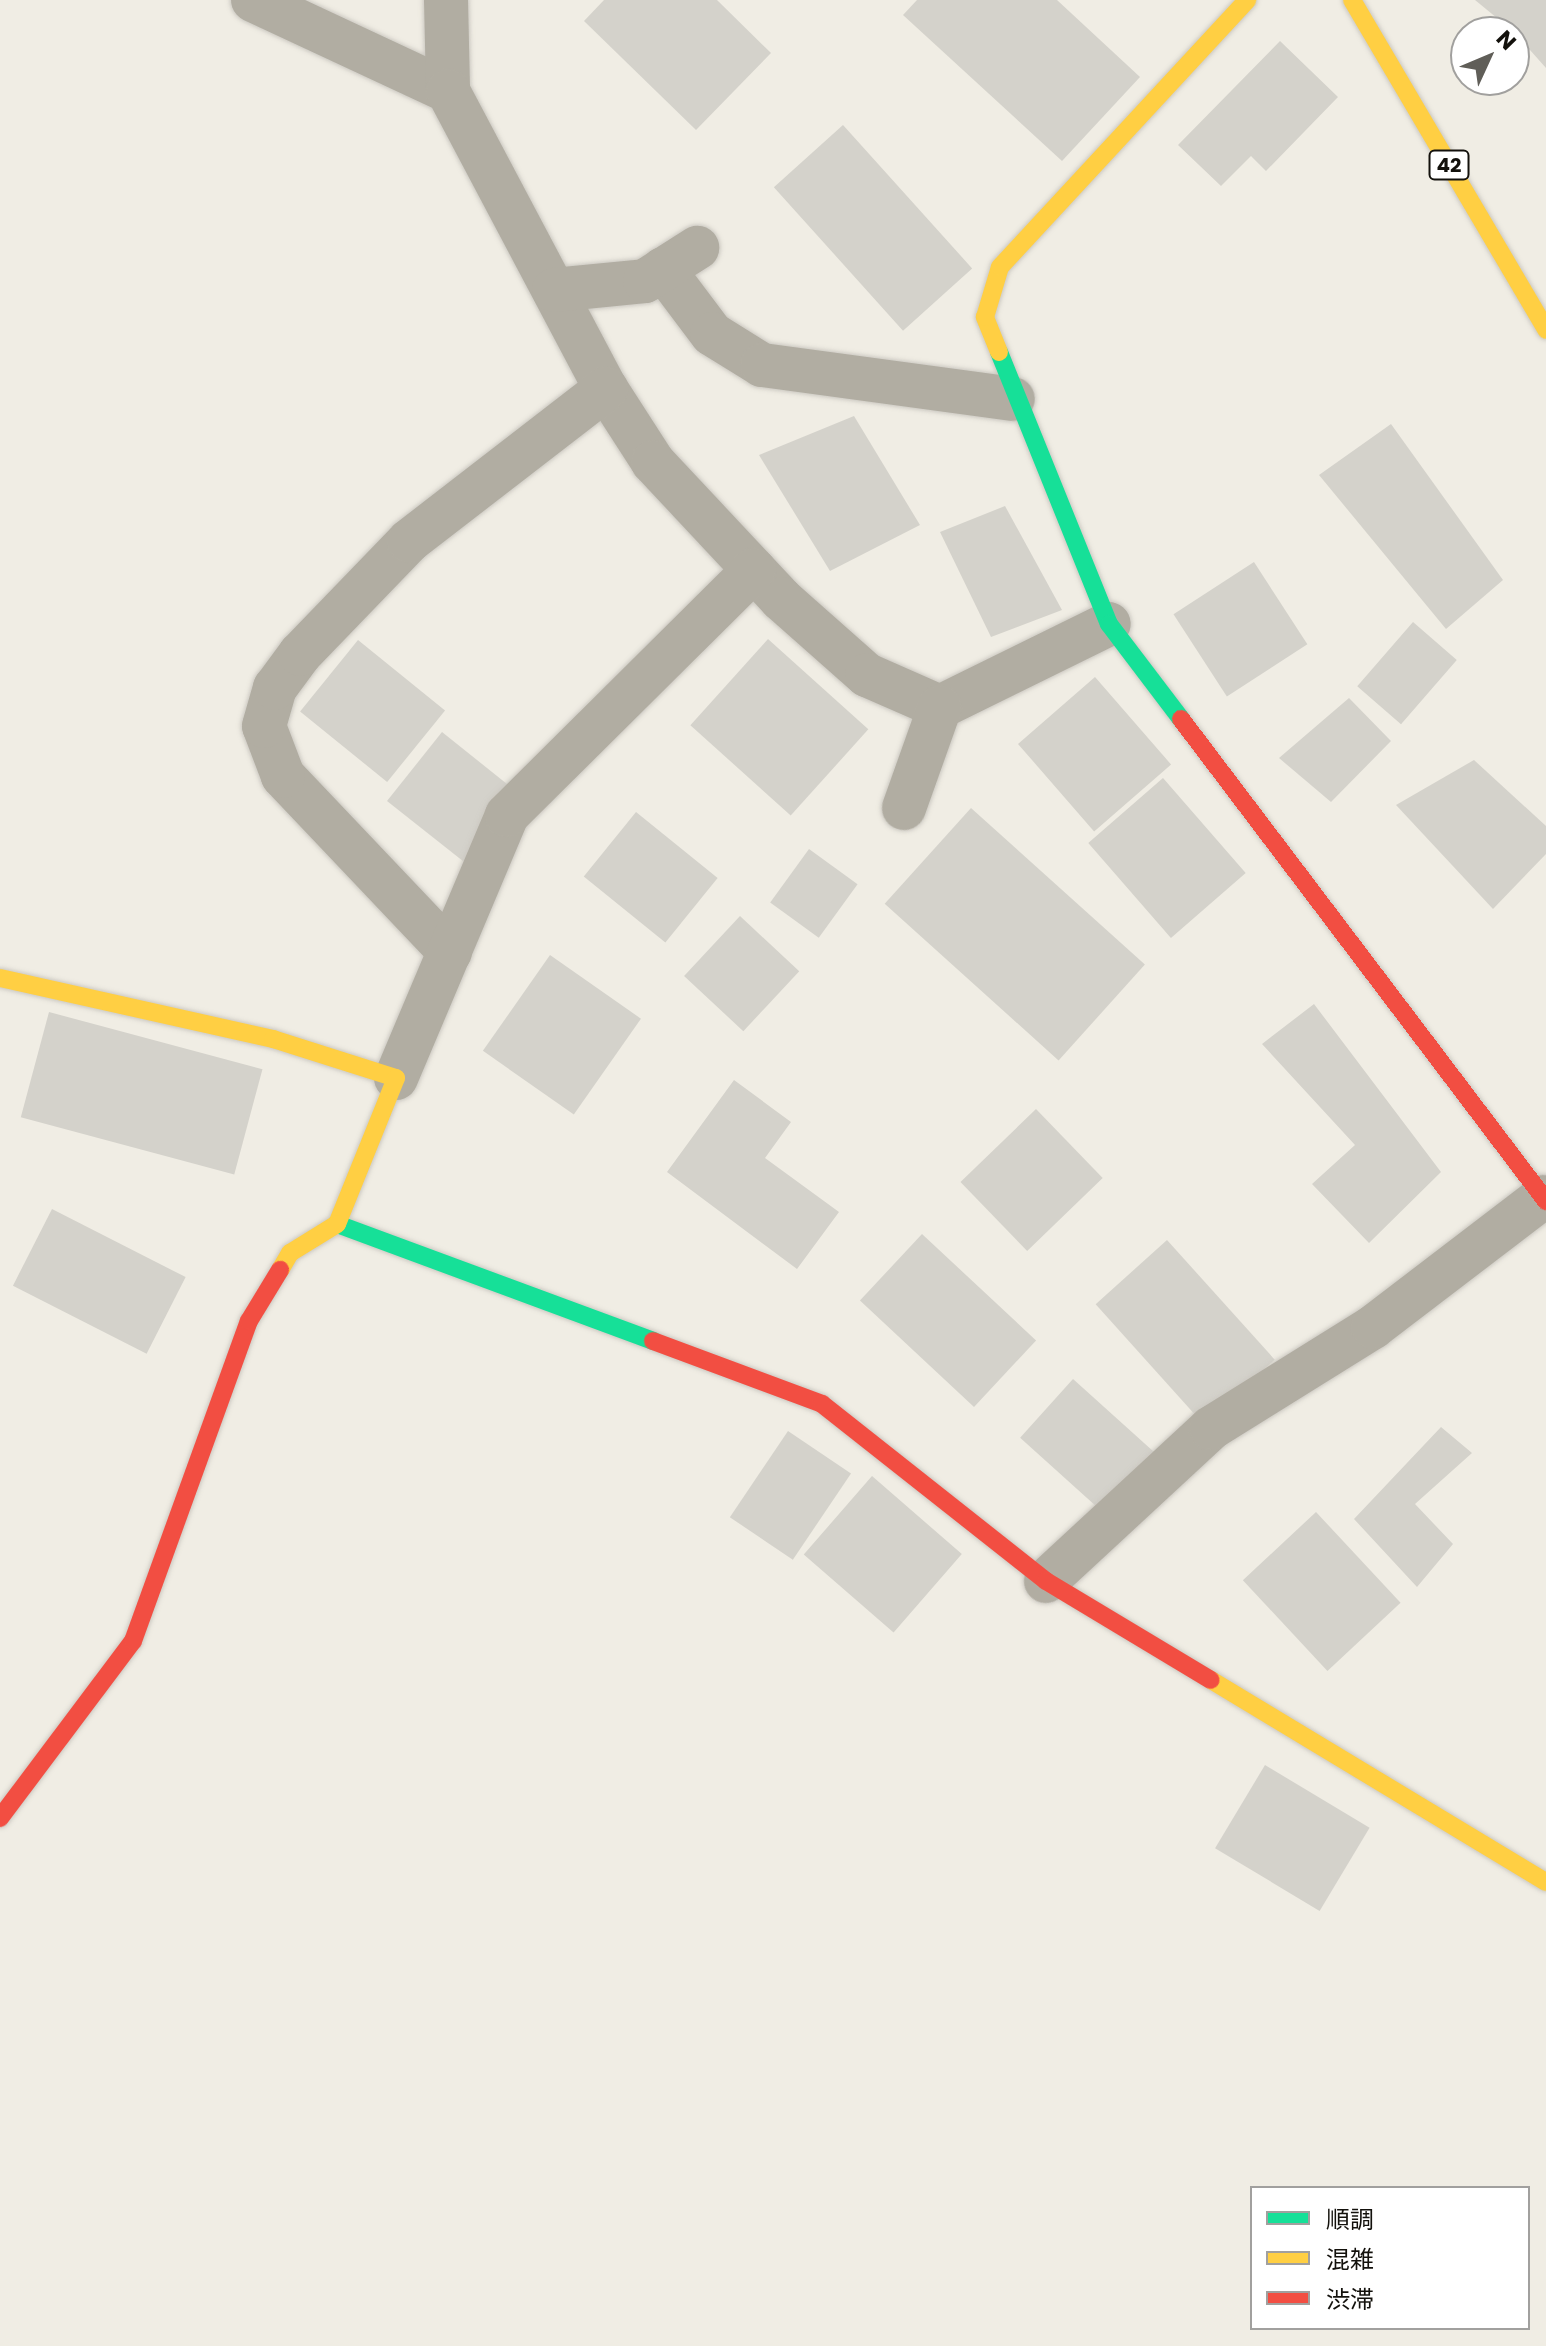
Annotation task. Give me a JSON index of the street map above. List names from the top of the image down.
{
  "streets": {
    "street": ["42"]
  },
  "legend": ["順調", "混雑", "渋滞"],
  "north": "top right"
}
